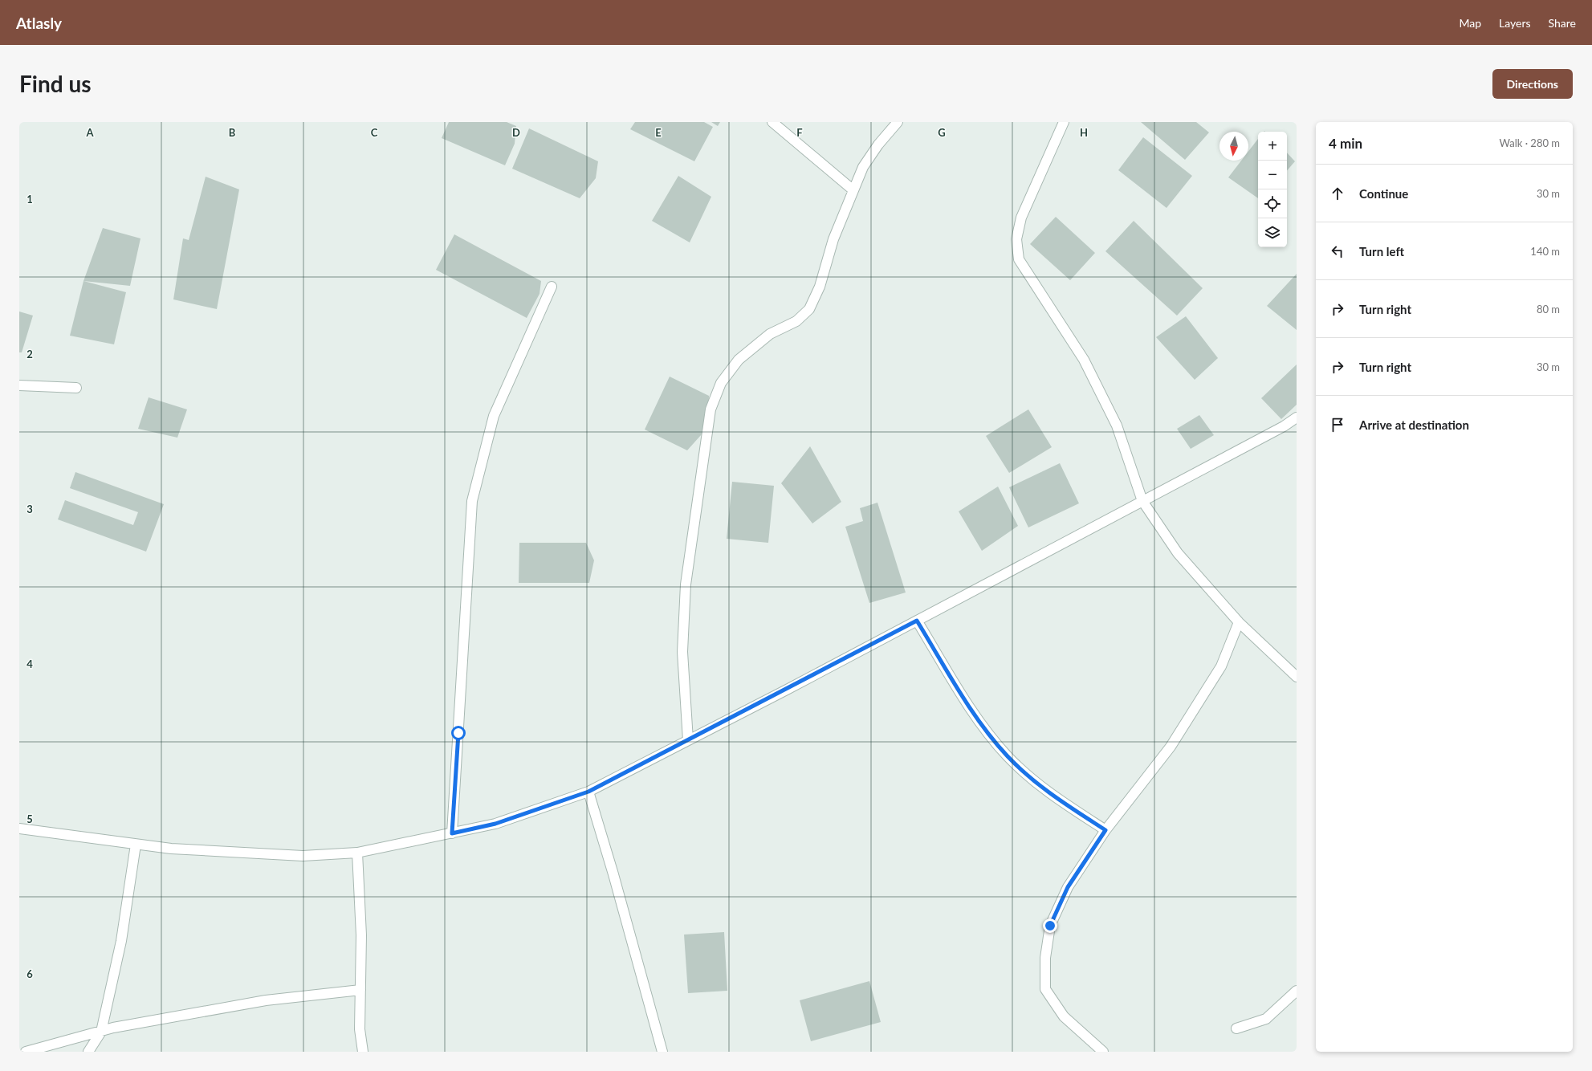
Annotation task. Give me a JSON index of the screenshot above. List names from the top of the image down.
{
  "north": "bottom",
  "page": {
    "header": "Atlasly",
    "nav": ["Map", "Layers", "Share"],
    "buttons": "Directions",
    "title": "Find us",
    "heading": ["4 min", "Walk · 280 m"],
    "map_buttons": ["+", "−"],
    "list": [
      ["Continue", "30 m"],
      ["Turn left", "140 m"],
      ["Turn right", "80 m"],
      ["Turn right", "30 m"],
      "Arrive at destination"
    ]
  },
  "grid": {
    "columns": [
      "A",
      "B",
      "C",
      "D",
      "E",
      "F",
      "G",
      "H"
    ],
    "rows": [
      "1",
      "2",
      "3",
      "4",
      "5",
      "6"
    ]
  }
}
